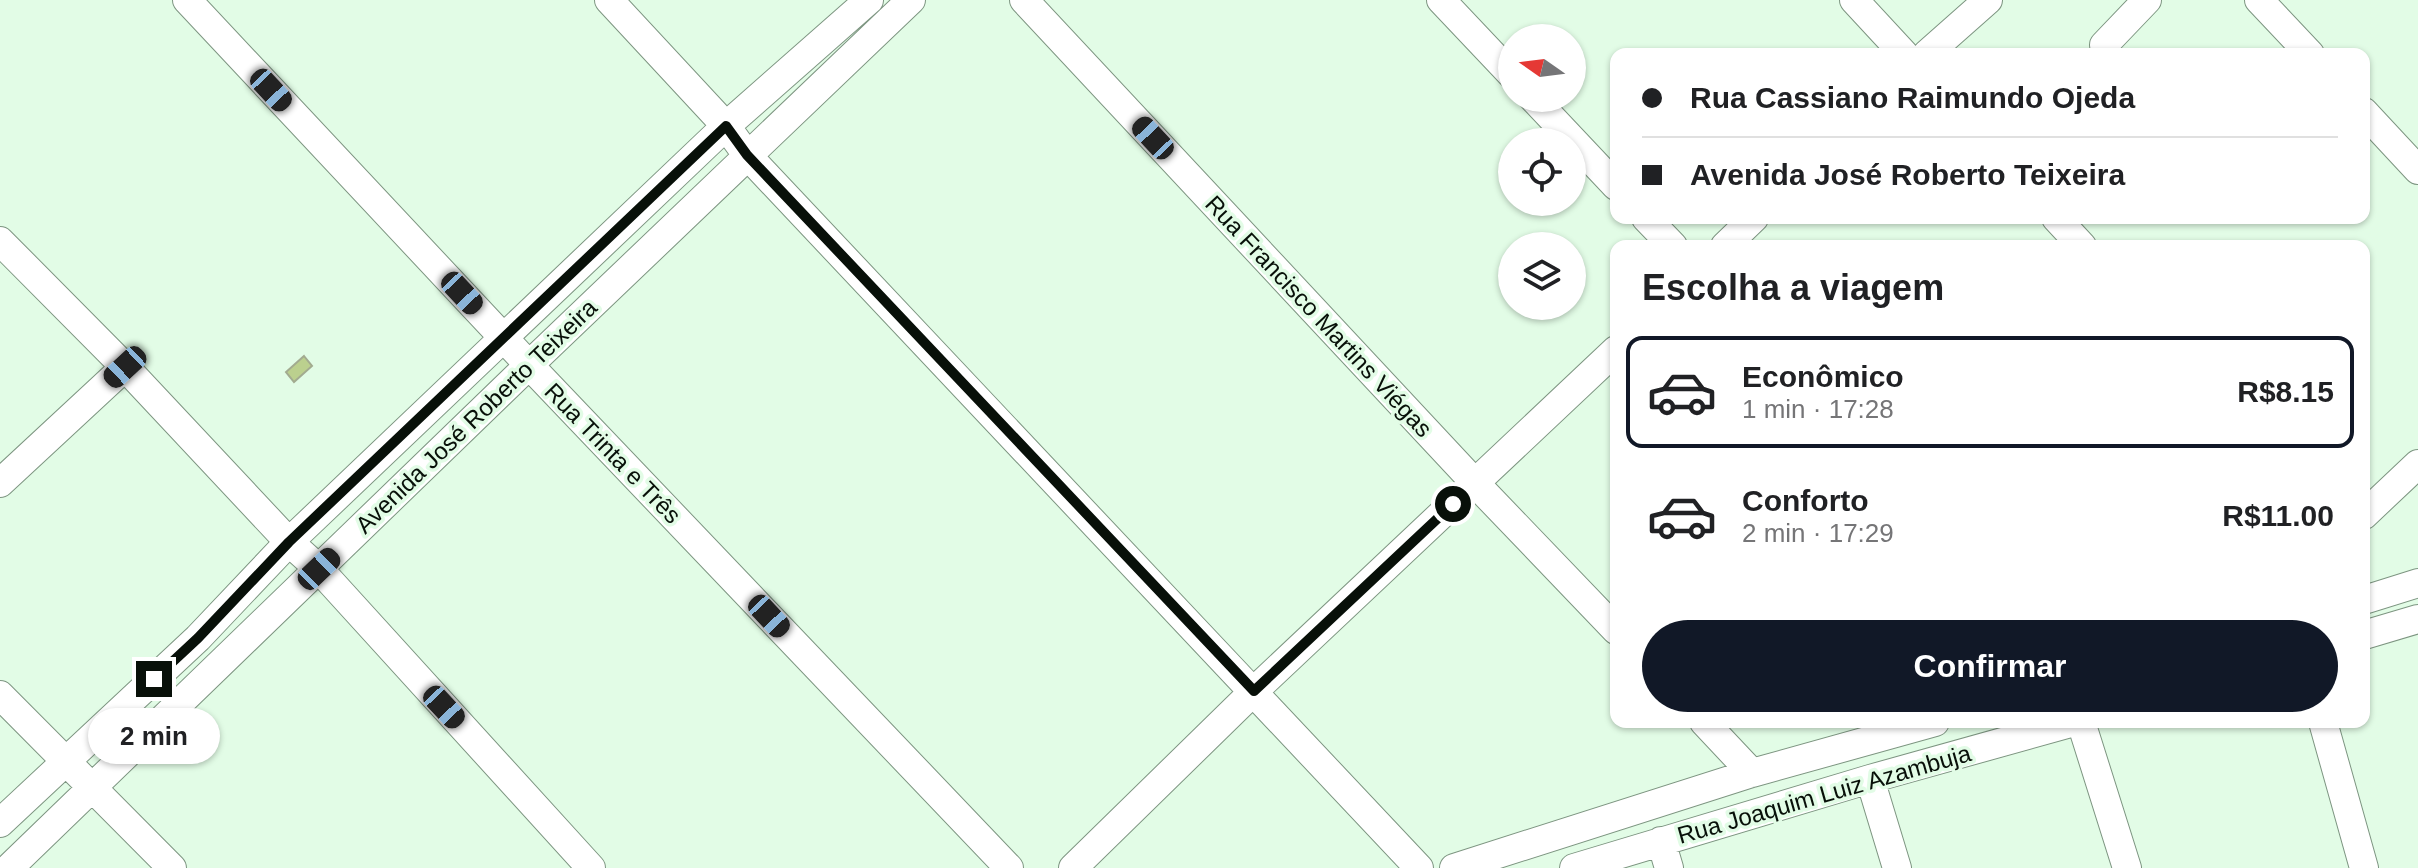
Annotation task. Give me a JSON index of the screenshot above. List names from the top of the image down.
{
  "streets": {
    "street": [
      "Rua Francisco Martins Viégas",
      "Avenida José Roberto Teixeira",
      "Rua Trinta e Três",
      "Rua Joaquim Luiz Azambuja"
    ]
  },
  "crossings": [
    ["Avenida José Roberto Teixeira", "Rua Trinta e Três"]
  ],
  "north": "left",
  "page": {
    "banner": ["Rua Cassiano Raimundo Ojeda", "Avenida José Roberto Teixeira"],
    "heading": "Escolha a viagem",
    "list": [
      {
        "name": "Econômico",
        "note": "1 min · 17:28",
        "value": "R$8.15"
      },
      {
        "name": "Conforto",
        "note": "2 min · 17:29",
        "value": "R$11.00"
      }
    ],
    "buttons": "Confirmar",
    "bubble": "2 min"
  }
}
